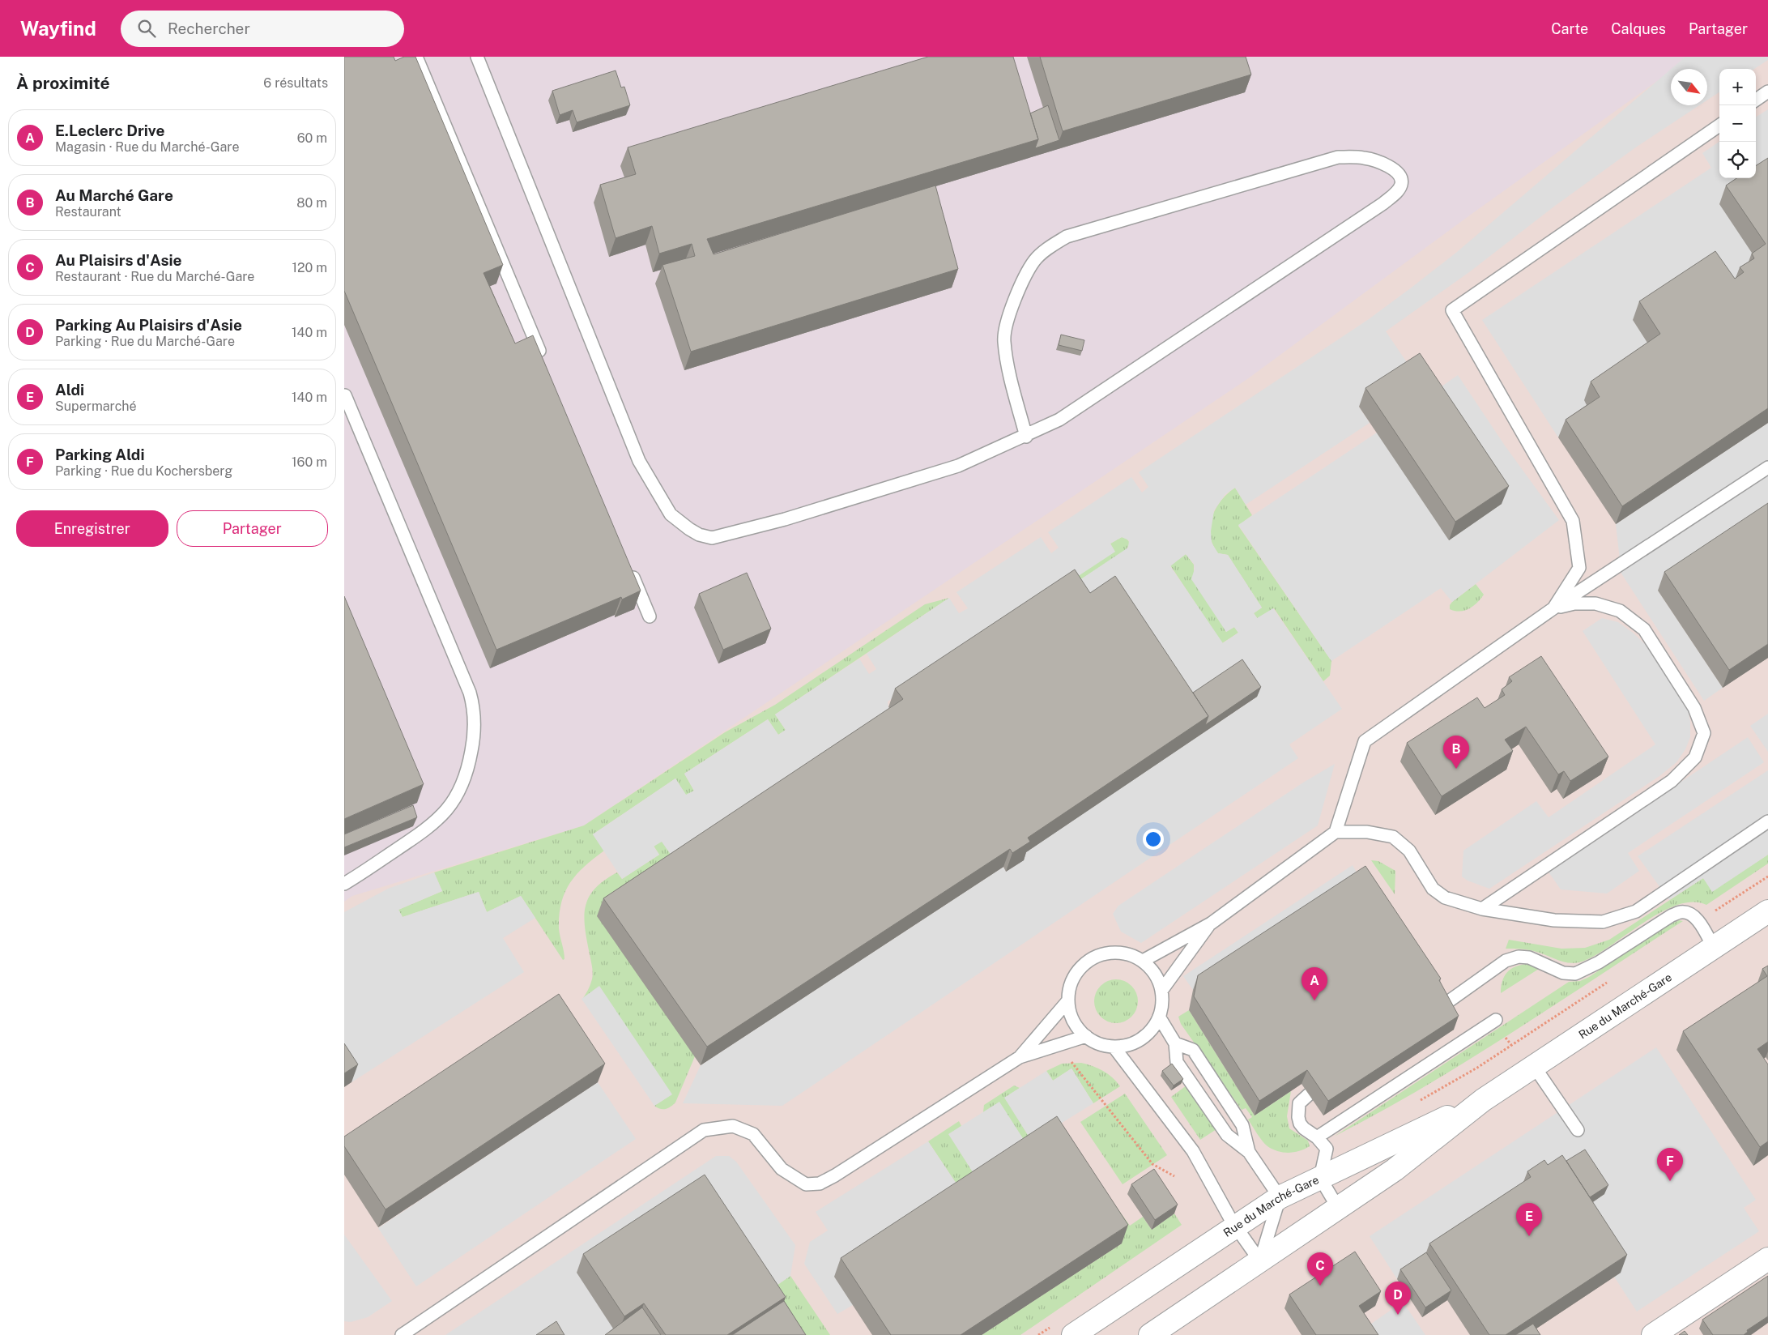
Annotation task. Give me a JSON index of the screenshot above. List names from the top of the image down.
{
  "streets": {
    "street": ["Rue du Marché-Gare"]
  },
  "north": "bottom right",
  "page": {
    "header": "Wayfind",
    "search": "Rechercher",
    "nav": ["Carte", "Calques", "Partager"],
    "heading": ["À proximité", "6 résultats"],
    "map_buttons": ["+", "−"],
    "list": [
      {
        "mark": "A",
        "name": "E.Leclerc Drive",
        "note": "Magasin · Rue du Marché-Gare",
        "value": "60 m"
      },
      {
        "mark": "B",
        "name": "Au Marché Gare",
        "note": "Restaurant",
        "value": "80 m"
      },
      {
        "mark": "C",
        "name": "Au Plaisirs d'Asie",
        "note": "Restaurant · Rue du Marché-Gare",
        "value": "120 m"
      },
      {
        "mark": "D",
        "name": "Parking Au Plaisirs d'Asie",
        "note": "Parking · Rue du Marché-Gare",
        "value": "140 m"
      },
      {
        "mark": "E",
        "name": "Aldi",
        "note": "Supermarché",
        "value": "140 m"
      },
      {
        "mark": "F",
        "name": "Parking Aldi",
        "note": "Parking · Rue du Kochersberg",
        "value": "160 m"
      }
    ],
    "buttons": ["Enregistrer", "Partager"],
    "pins": [
      "B",
      "A",
      "F",
      "E",
      "C",
      "D"
    ]
  }
}
